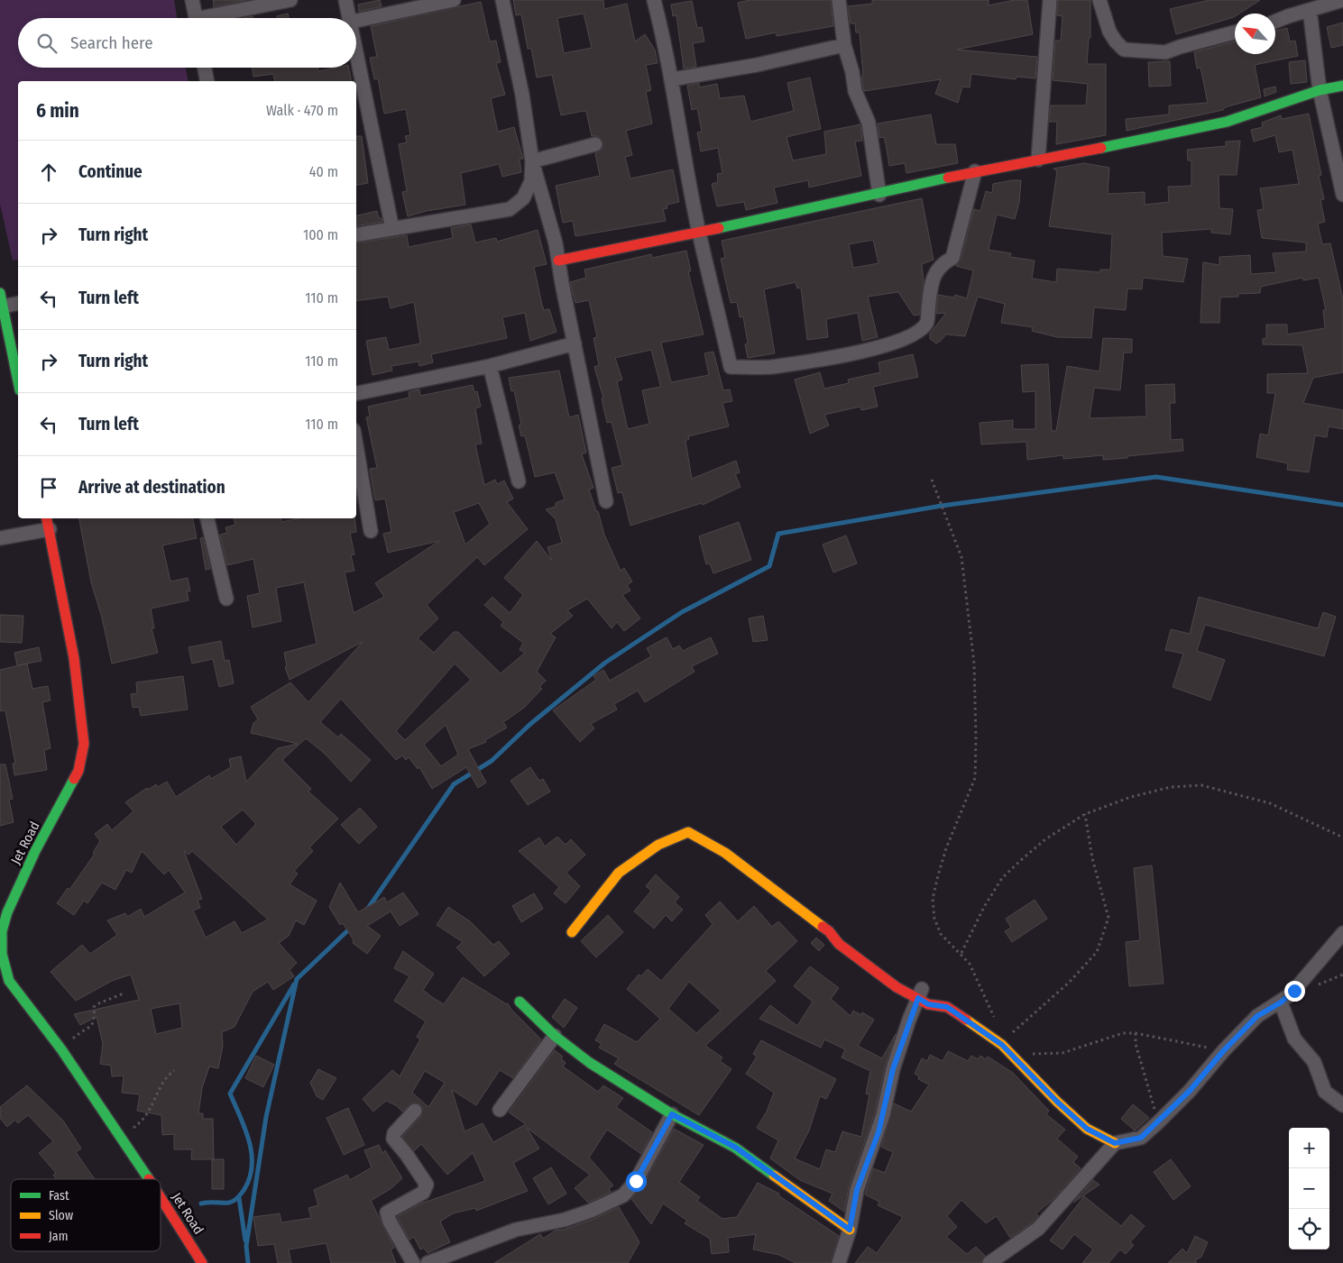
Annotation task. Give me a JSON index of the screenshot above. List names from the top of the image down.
{
  "streets": {
    "street": ["Jet Road"]
  },
  "legend": ["Fast", "Slow", "Jam"],
  "north": "top left",
  "page": {
    "search": "Search here",
    "heading": ["6 min", "Walk · 470 m"],
    "list": [
      ["Continue", "40 m"],
      ["Turn right", "100 m"],
      ["Turn left", "110 m"],
      ["Turn right", "110 m"],
      ["Turn left", "110 m"],
      "Arrive at destination"
    ],
    "map_buttons": ["+", "−"]
  }
}
